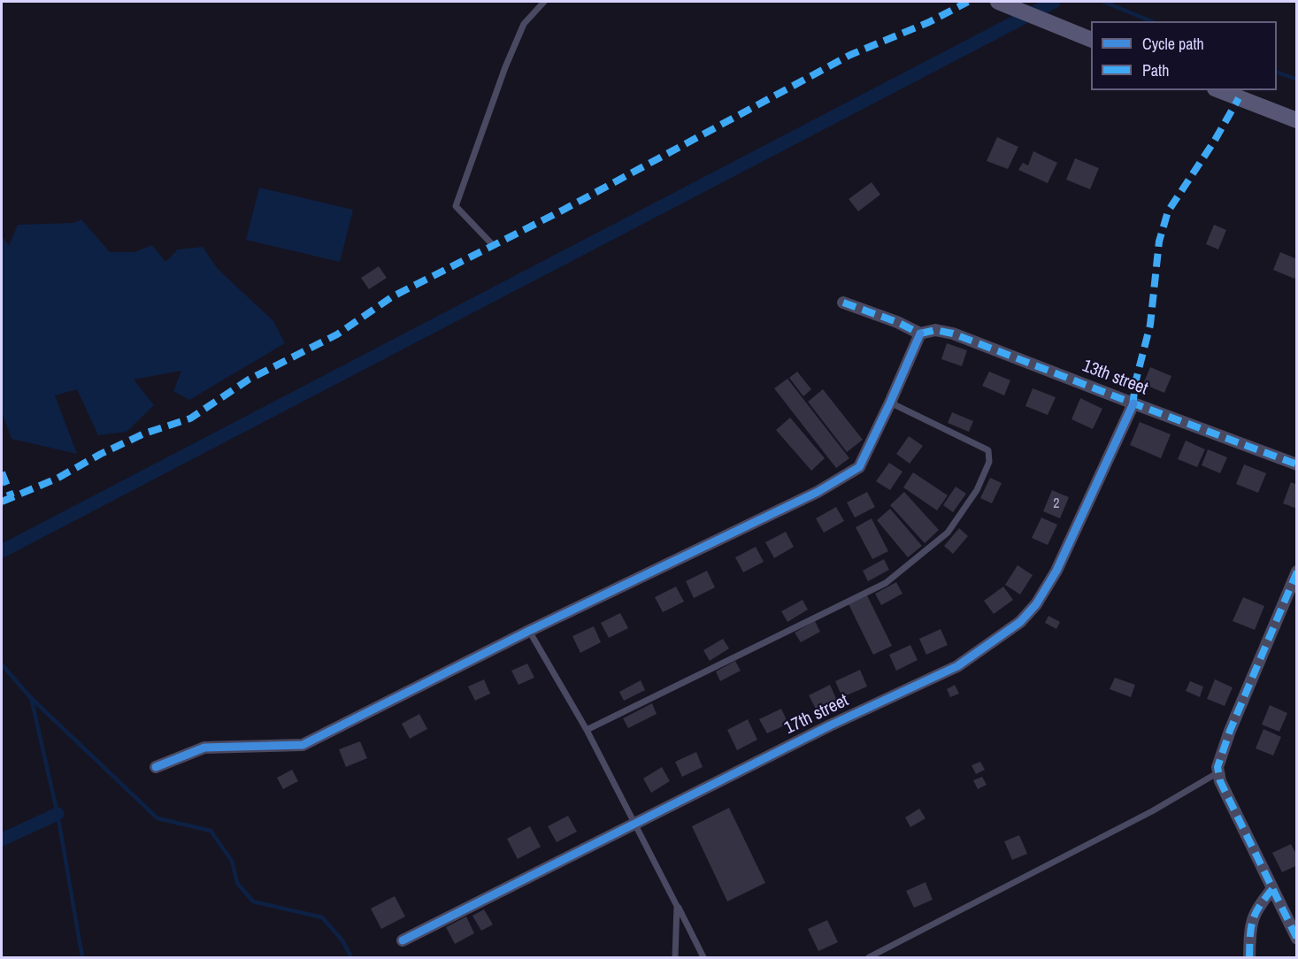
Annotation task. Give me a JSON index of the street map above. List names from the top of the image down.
{
  "streets": {
    "street": ["13th street", "17th street"]
  },
  "crossings": [
    ["13th street", "17th street"]
  ],
  "house_numbers": ["2"],
  "legend": ["Cycle path", "Path"]
}
